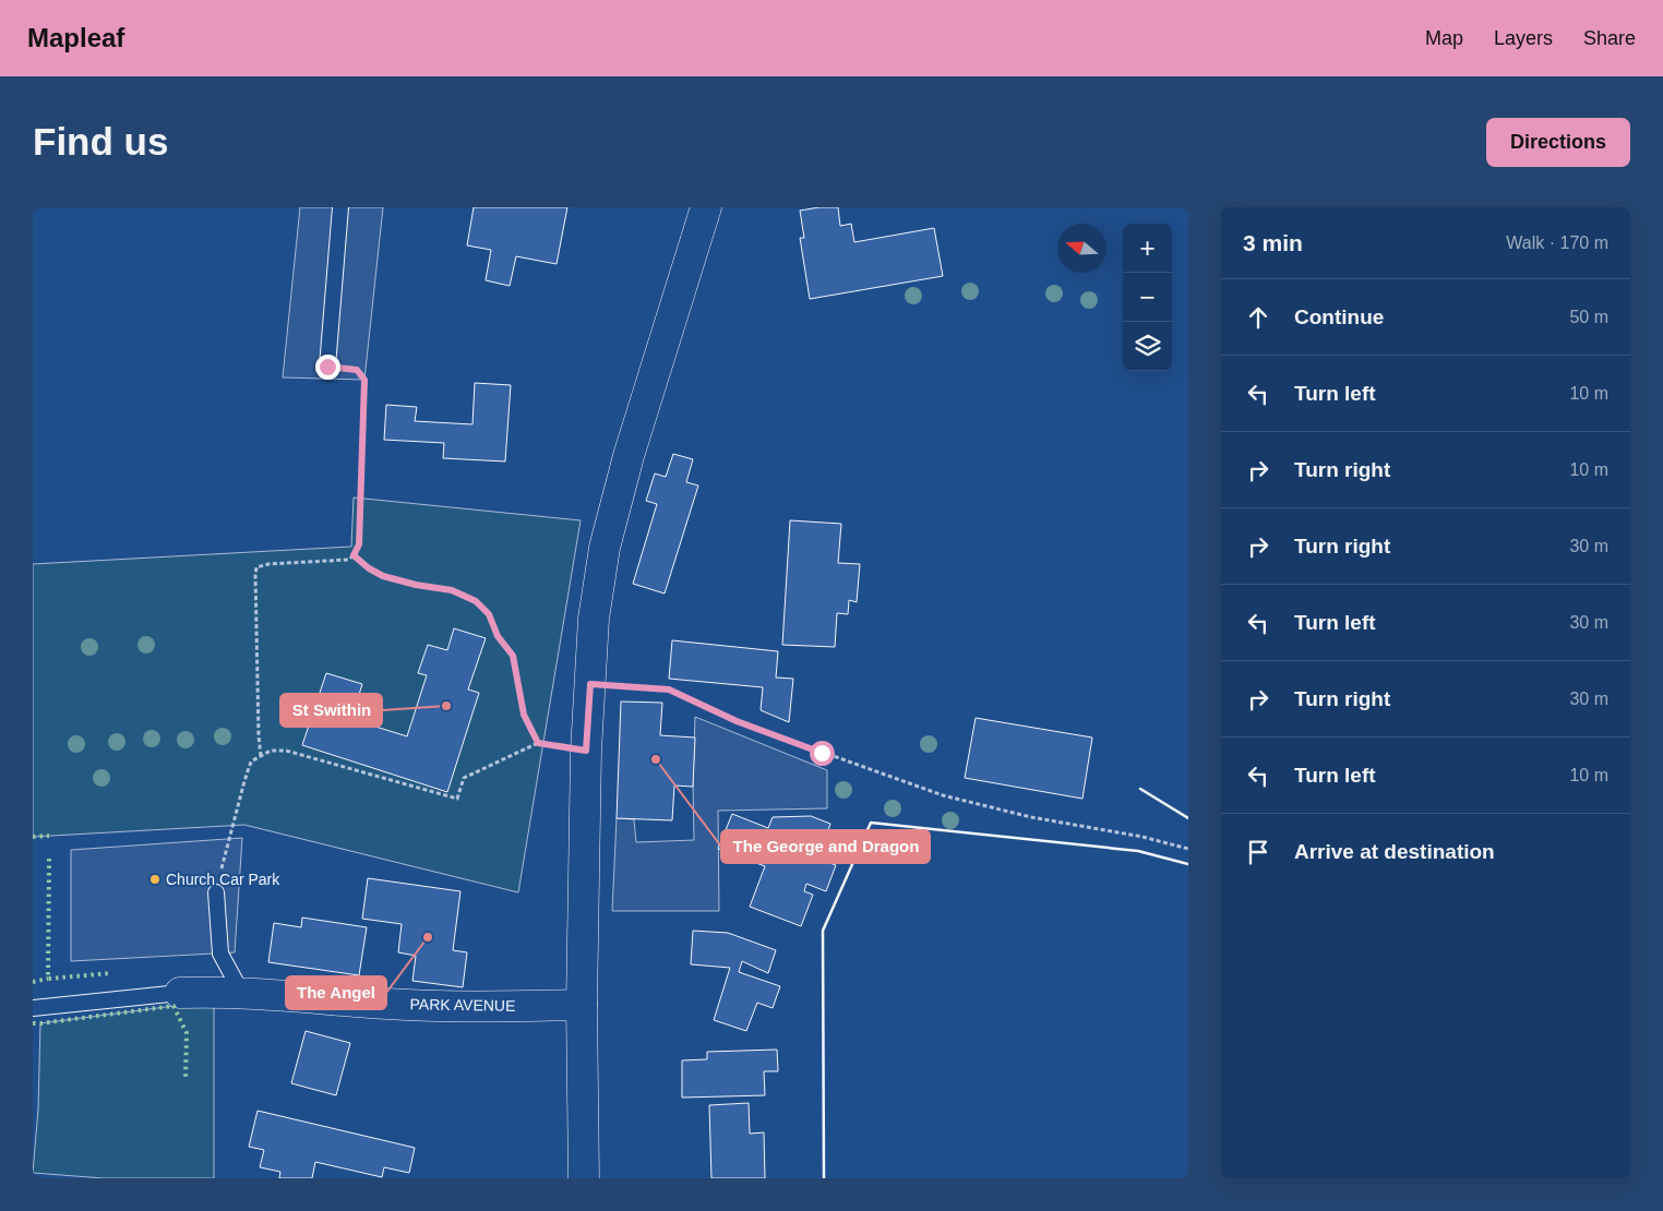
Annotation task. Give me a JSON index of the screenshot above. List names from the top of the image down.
{
  "streets": {
    "main road": ["PARK AVENUE"]
  },
  "places": [
    "St Swithin",
    "The George and Dragon",
    "Church Car Park",
    "The Angel"
  ],
  "north": "left",
  "page": {
    "header": "Mapleaf",
    "nav": ["Map", "Layers", "Share"],
    "buttons": "Directions",
    "title": "Find us",
    "heading": ["3 min", "Walk · 170 m"],
    "map_buttons": ["+", "−"],
    "list": [
      ["Continue", "50 m"],
      ["Turn left", "10 m"],
      ["Turn right", "10 m"],
      ["Turn right", "30 m"],
      ["Turn left", "30 m"],
      ["Turn right", "30 m"],
      ["Turn left", "10 m"],
      "Arrive at destination"
    ]
  }
}
